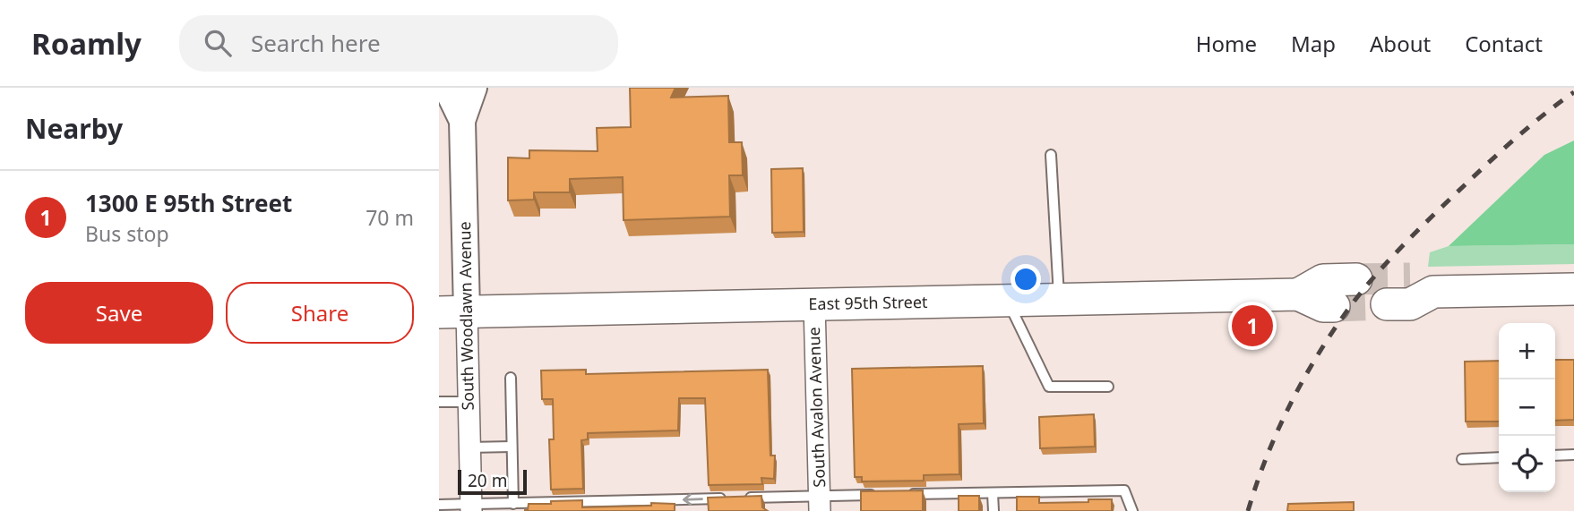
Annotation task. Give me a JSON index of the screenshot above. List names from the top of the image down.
{
  "streets": {
    "main road": ["East 95th Street"],
    "street": ["South Woodlawn Avenue", "South Avalon Avenue"]
  },
  "crossings": [
    ["East 95th Street", "South Woodlawn Avenue"],
    ["East 95th Street", "South Avalon Avenue"]
  ],
  "scale_bar": "20 m",
  "page": {
    "header": "Roamly",
    "search": "Search here",
    "nav": [
      "Home",
      "Map",
      "About",
      "Contact"
    ],
    "heading": "Nearby",
    "list": [
      {
        "mark": "1",
        "name": "1300 E 95th Street",
        "note": "Bus stop",
        "value": "70 m"
      }
    ],
    "buttons": ["Save", "Share"],
    "pins": "1",
    "map_buttons": ["+", "−"],
    "scale": "20 m"
  }
}
